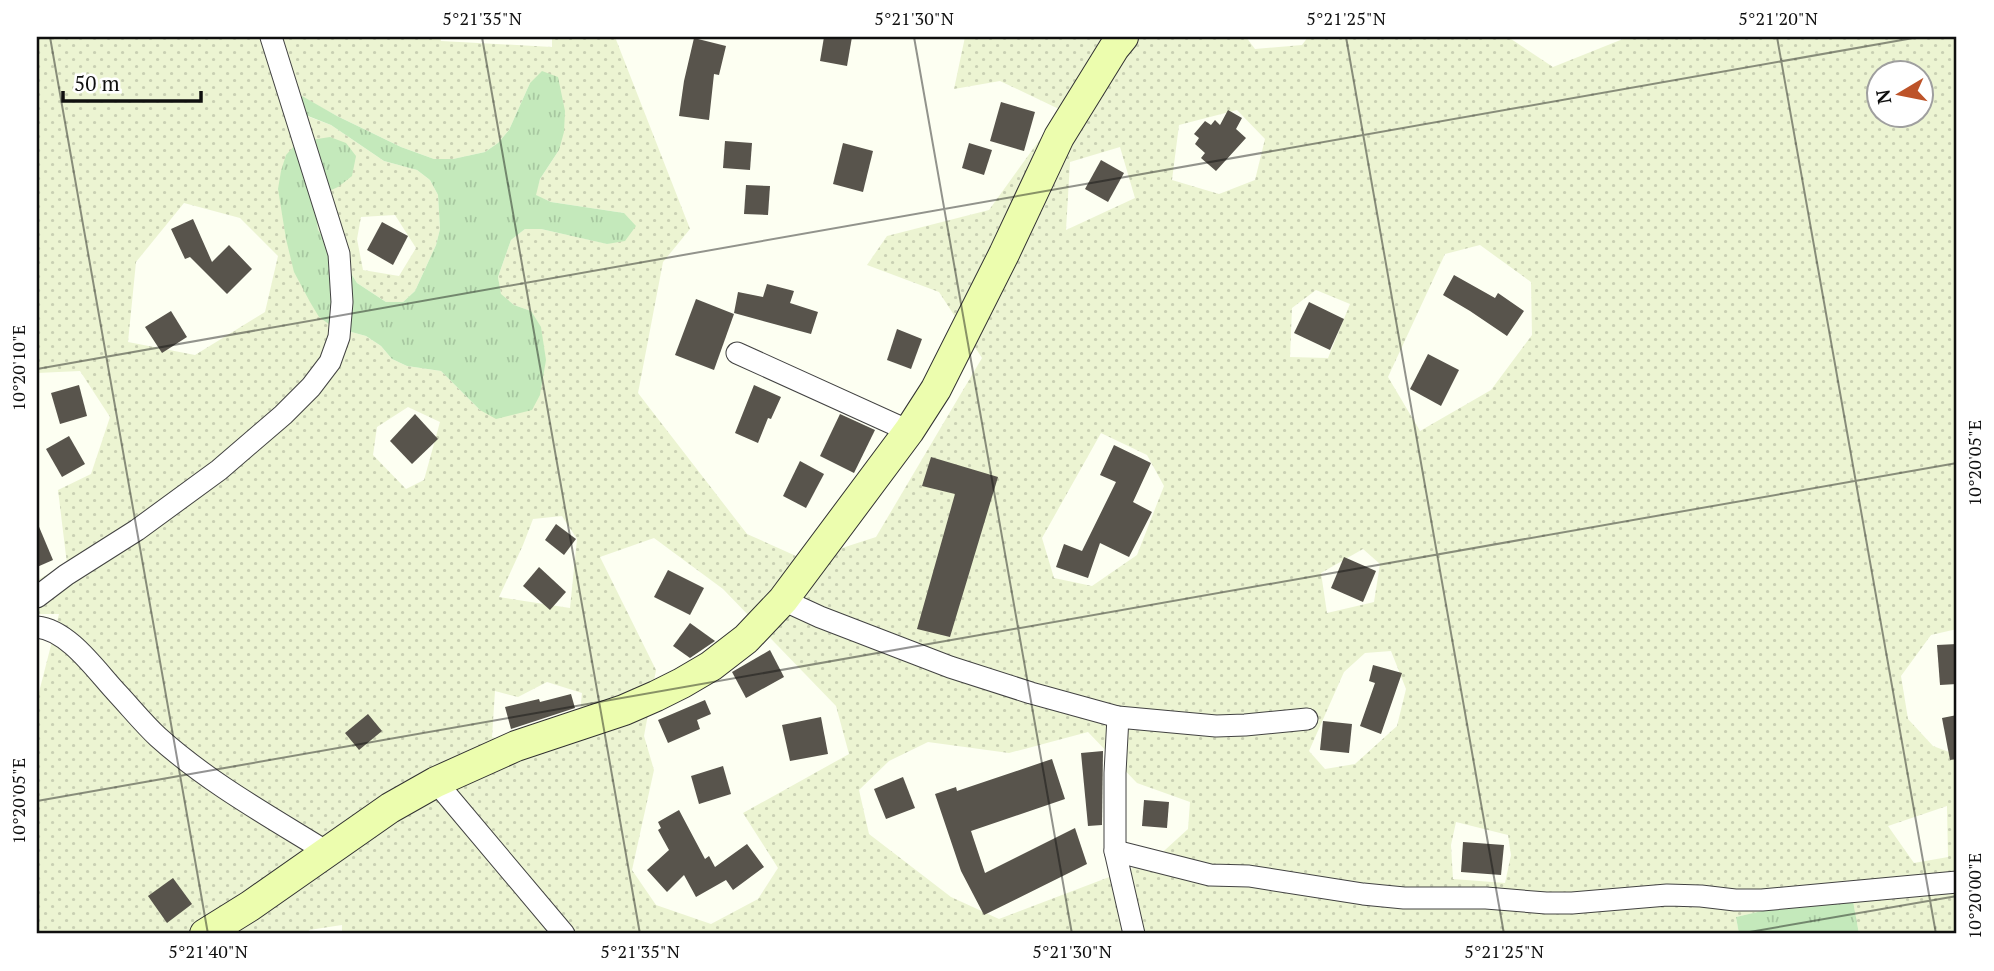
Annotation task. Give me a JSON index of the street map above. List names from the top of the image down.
{
  "scale_bar": "50 m",
  "north": "left",
  "coordinates": [
    "5°21'35\"N",
    "5°21'30\"N",
    "5°21'25\"N",
    "5°21'20\"N",
    "10°20'10\"E",
    "10°20'05\"E",
    "10°20'00\"E",
    "5°21'40\"N"
  ]
}
